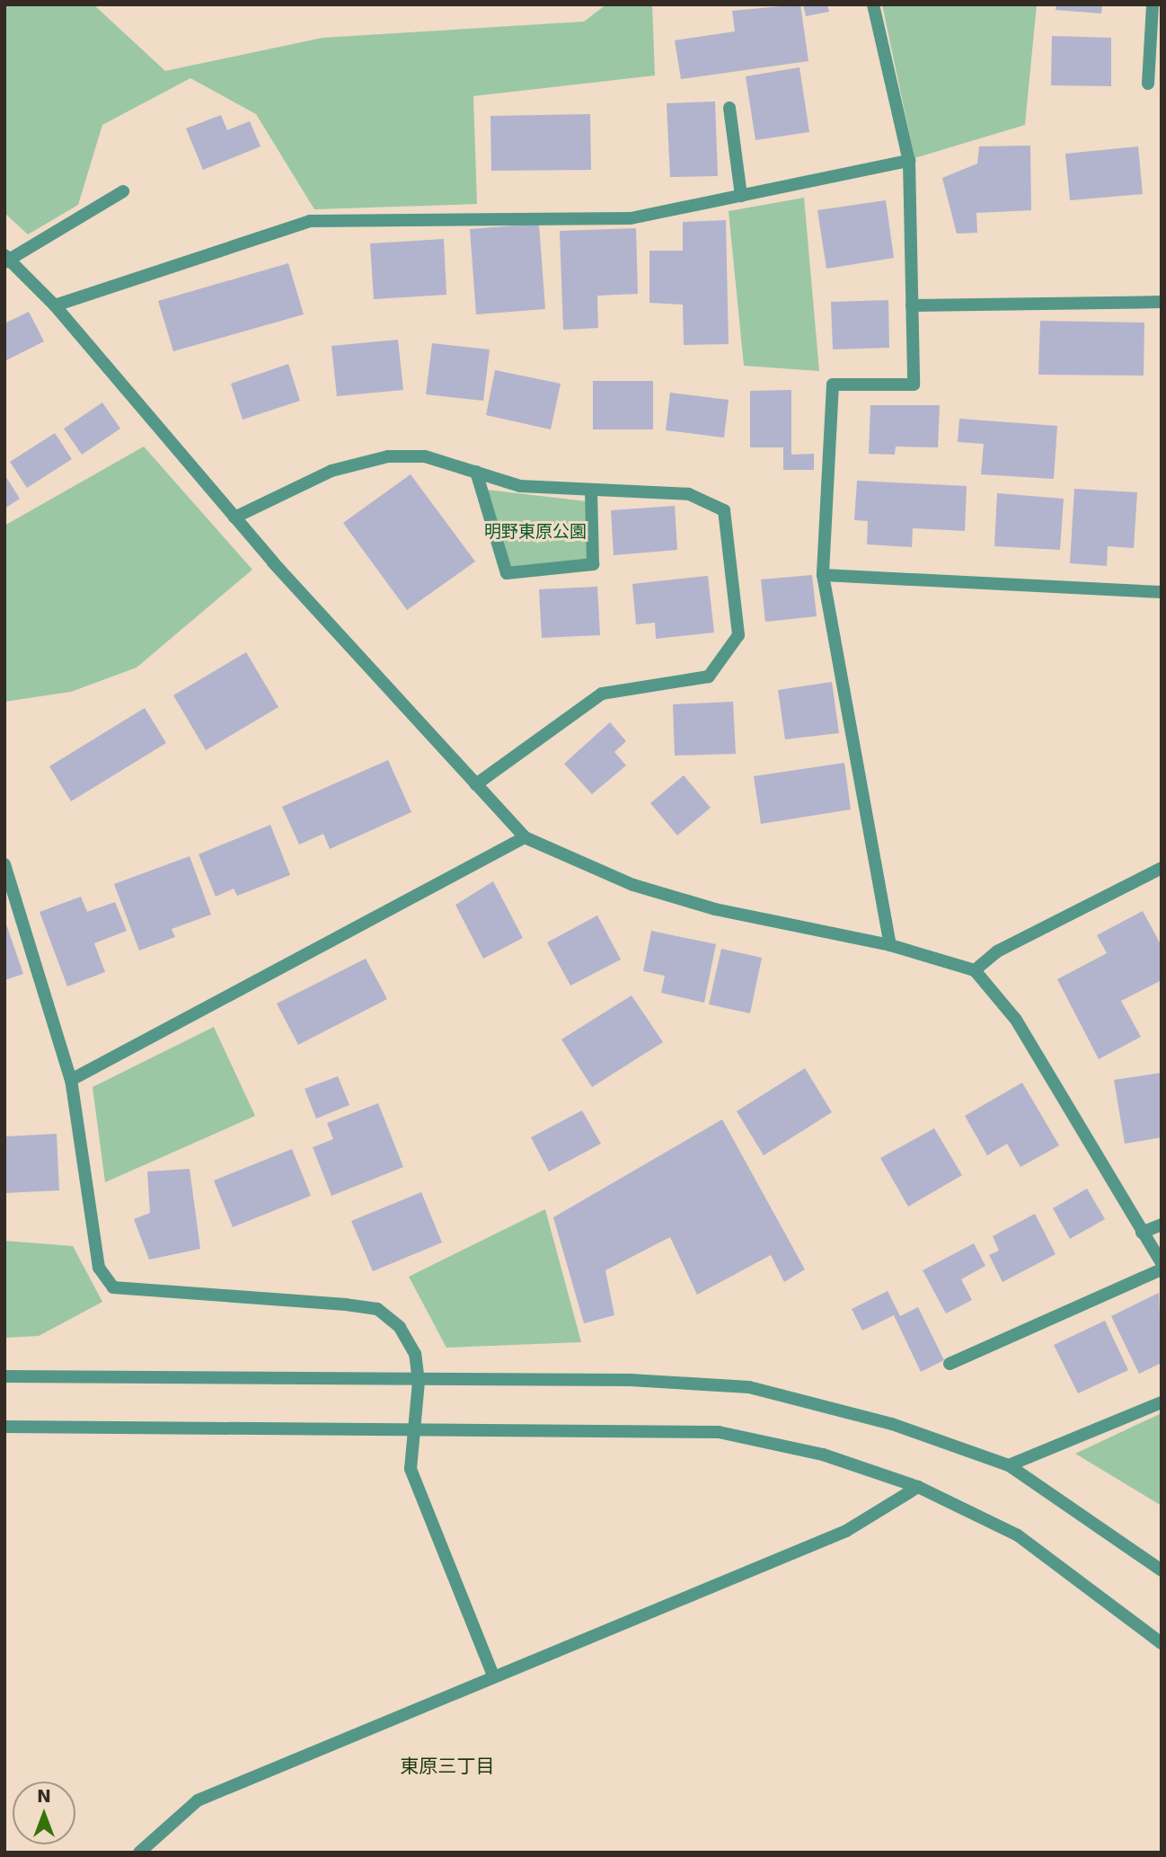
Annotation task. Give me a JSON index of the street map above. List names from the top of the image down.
{
  "districts": ["東原三丁目"],
  "parks": ["明野東原公園"],
  "north": "top"
}
